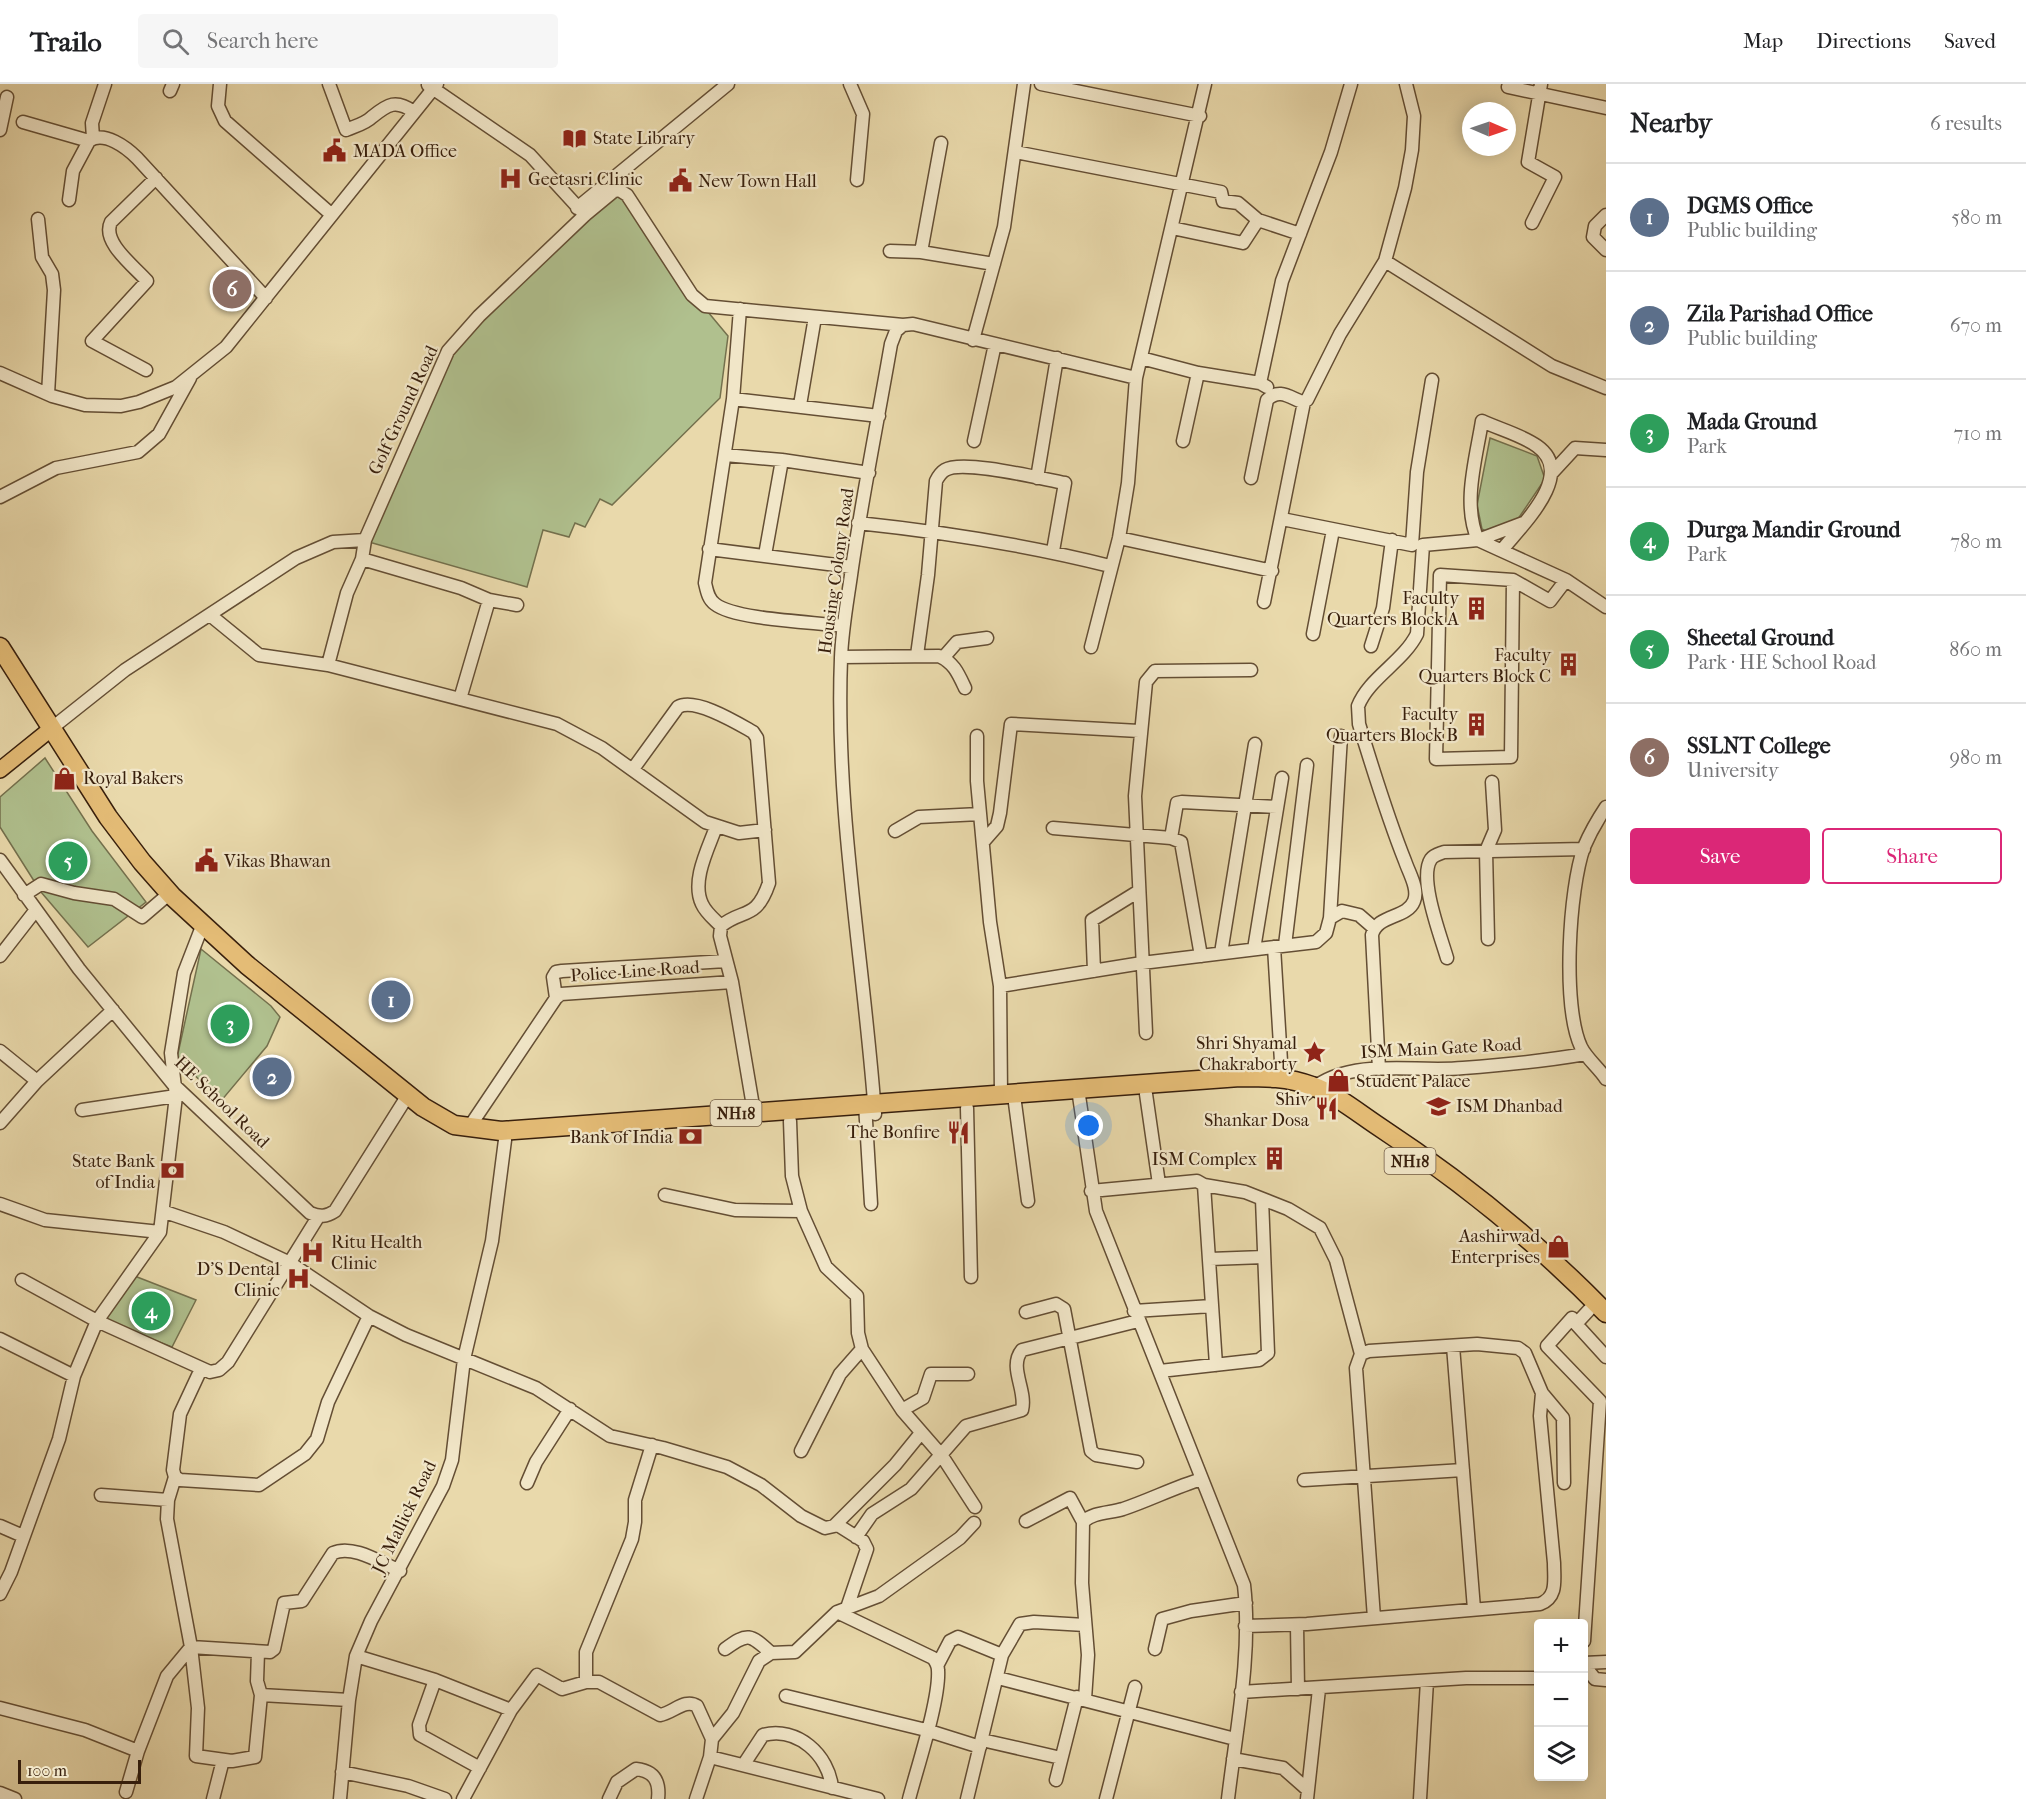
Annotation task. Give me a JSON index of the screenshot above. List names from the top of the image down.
{
  "streets": {
    "highway": ["NH18"],
    "street": [
      "Golf Ground Road",
      "Housing Colony Road",
      "Police Line Road",
      "ISM Main Gate Road",
      "HE School Road",
      "JC Mallick Road"
    ]
  },
  "crossings": [
    ["Housing Colony Road", "NH18"],
    ["Police Line Road", "NH18"],
    ["ISM Main Gate Road", "NH18"],
    ["NH18", "JC Mallick Road"]
  ],
  "places": {
    "library": ["State Library"],
    "public building": ["MADA Office", "New Town Hall", "Vikas Bhawan"],
    "hospital": ["Geetasri Clinic", "Ritu Health Clinic", "D'S Dental Clinic"],
    "building": [
      "Faculty Quarters Block A",
      "Faculty Quarters Block C",
      "Faculty Quarters Block B",
      "ISM Complex"
    ],
    "shop": ["Royal Bakers", "Student Palace", "Aashirwad Enterprises"],
    "place": ["Shri Shyamal Chakraborty"],
    "school or university": ["ISM Dhanbad"],
    "restaurant": ["Shiv Shankar Dosa", "The Bonfire"],
    "bank": ["Bank of India", "State Bank of India"]
  },
  "scale_bar": "100 m",
  "north": "right",
  "page": {
    "header": "Trailo",
    "search": "Search here",
    "nav": ["Map", "Directions", "Saved"],
    "heading": ["Nearby", "6 results"],
    "list": [
      {
        "mark": "1",
        "name": "DGMS Office",
        "note": "Public building",
        "value": "580 m"
      },
      {
        "mark": "2",
        "name": "Zila Parishad Office",
        "note": "Public building",
        "value": "670 m"
      },
      {
        "mark": "3",
        "name": "Mada Ground",
        "note": "Park",
        "value": "710 m"
      },
      {
        "mark": "4",
        "name": "Durga Mandir Ground",
        "note": "Park",
        "value": "780 m"
      },
      {
        "mark": "5",
        "name": "Sheetal Ground",
        "note": "Park · HE School Road",
        "value": "860 m"
      },
      {
        "mark": "6",
        "name": "SSLNT College",
        "note": "University",
        "value": "980 m"
      }
    ],
    "pins": [
      "6",
      "5",
      "1",
      "3",
      "2",
      "4"
    ],
    "buttons": ["Save", "Share"],
    "map_buttons": ["+", "−"],
    "scale": "100 m"
  }
}
